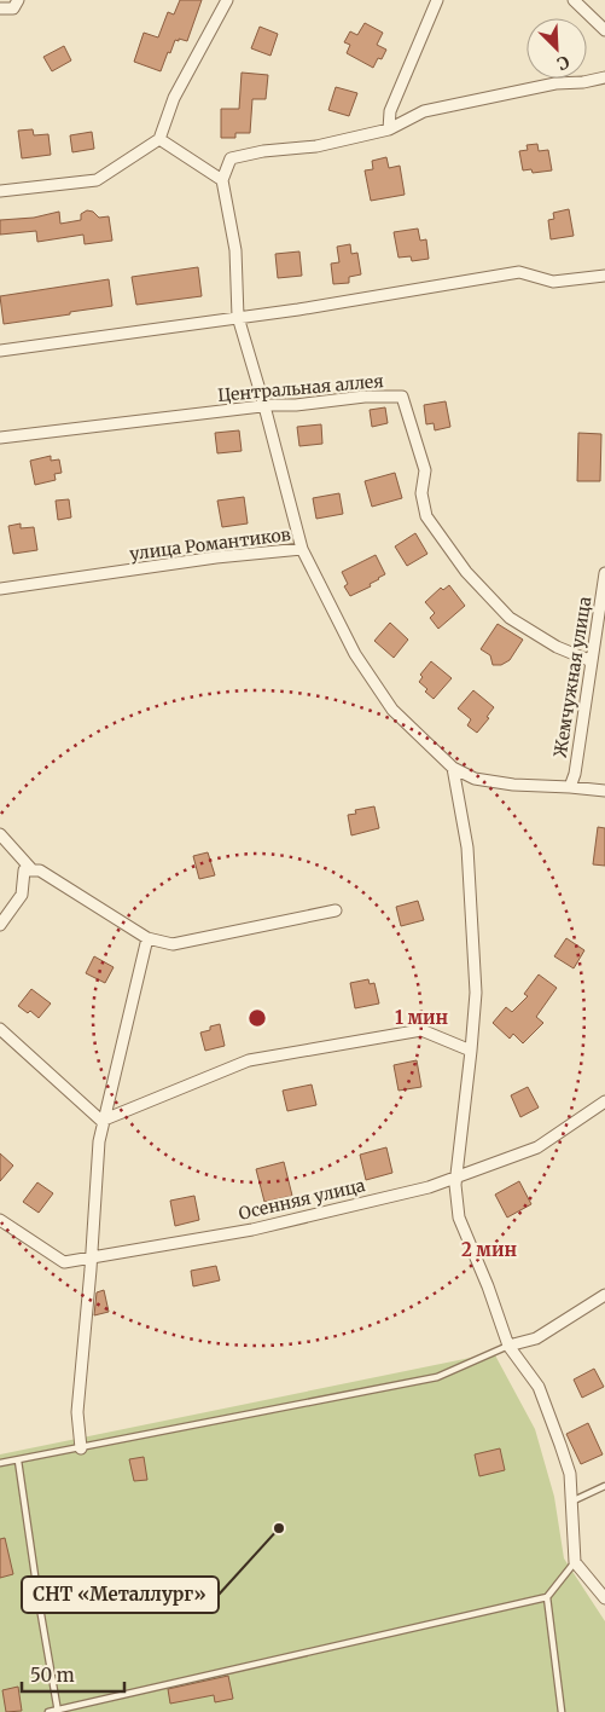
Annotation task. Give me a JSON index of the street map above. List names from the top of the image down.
{
  "streets": {
    "street": [
      "Центральная аллея",
      "улица Романтиков",
      "Жемчужная улица",
      "Осенняя улица"
    ]
  },
  "crossings": [
    ["Центральная аллея", "Жемчужная улица"]
  ],
  "places": ["СНТ «Металлург»"],
  "scale_bar": "50 m",
  "north": "bottom right",
  "rings": ["1 мин", "2 мин"]
}
